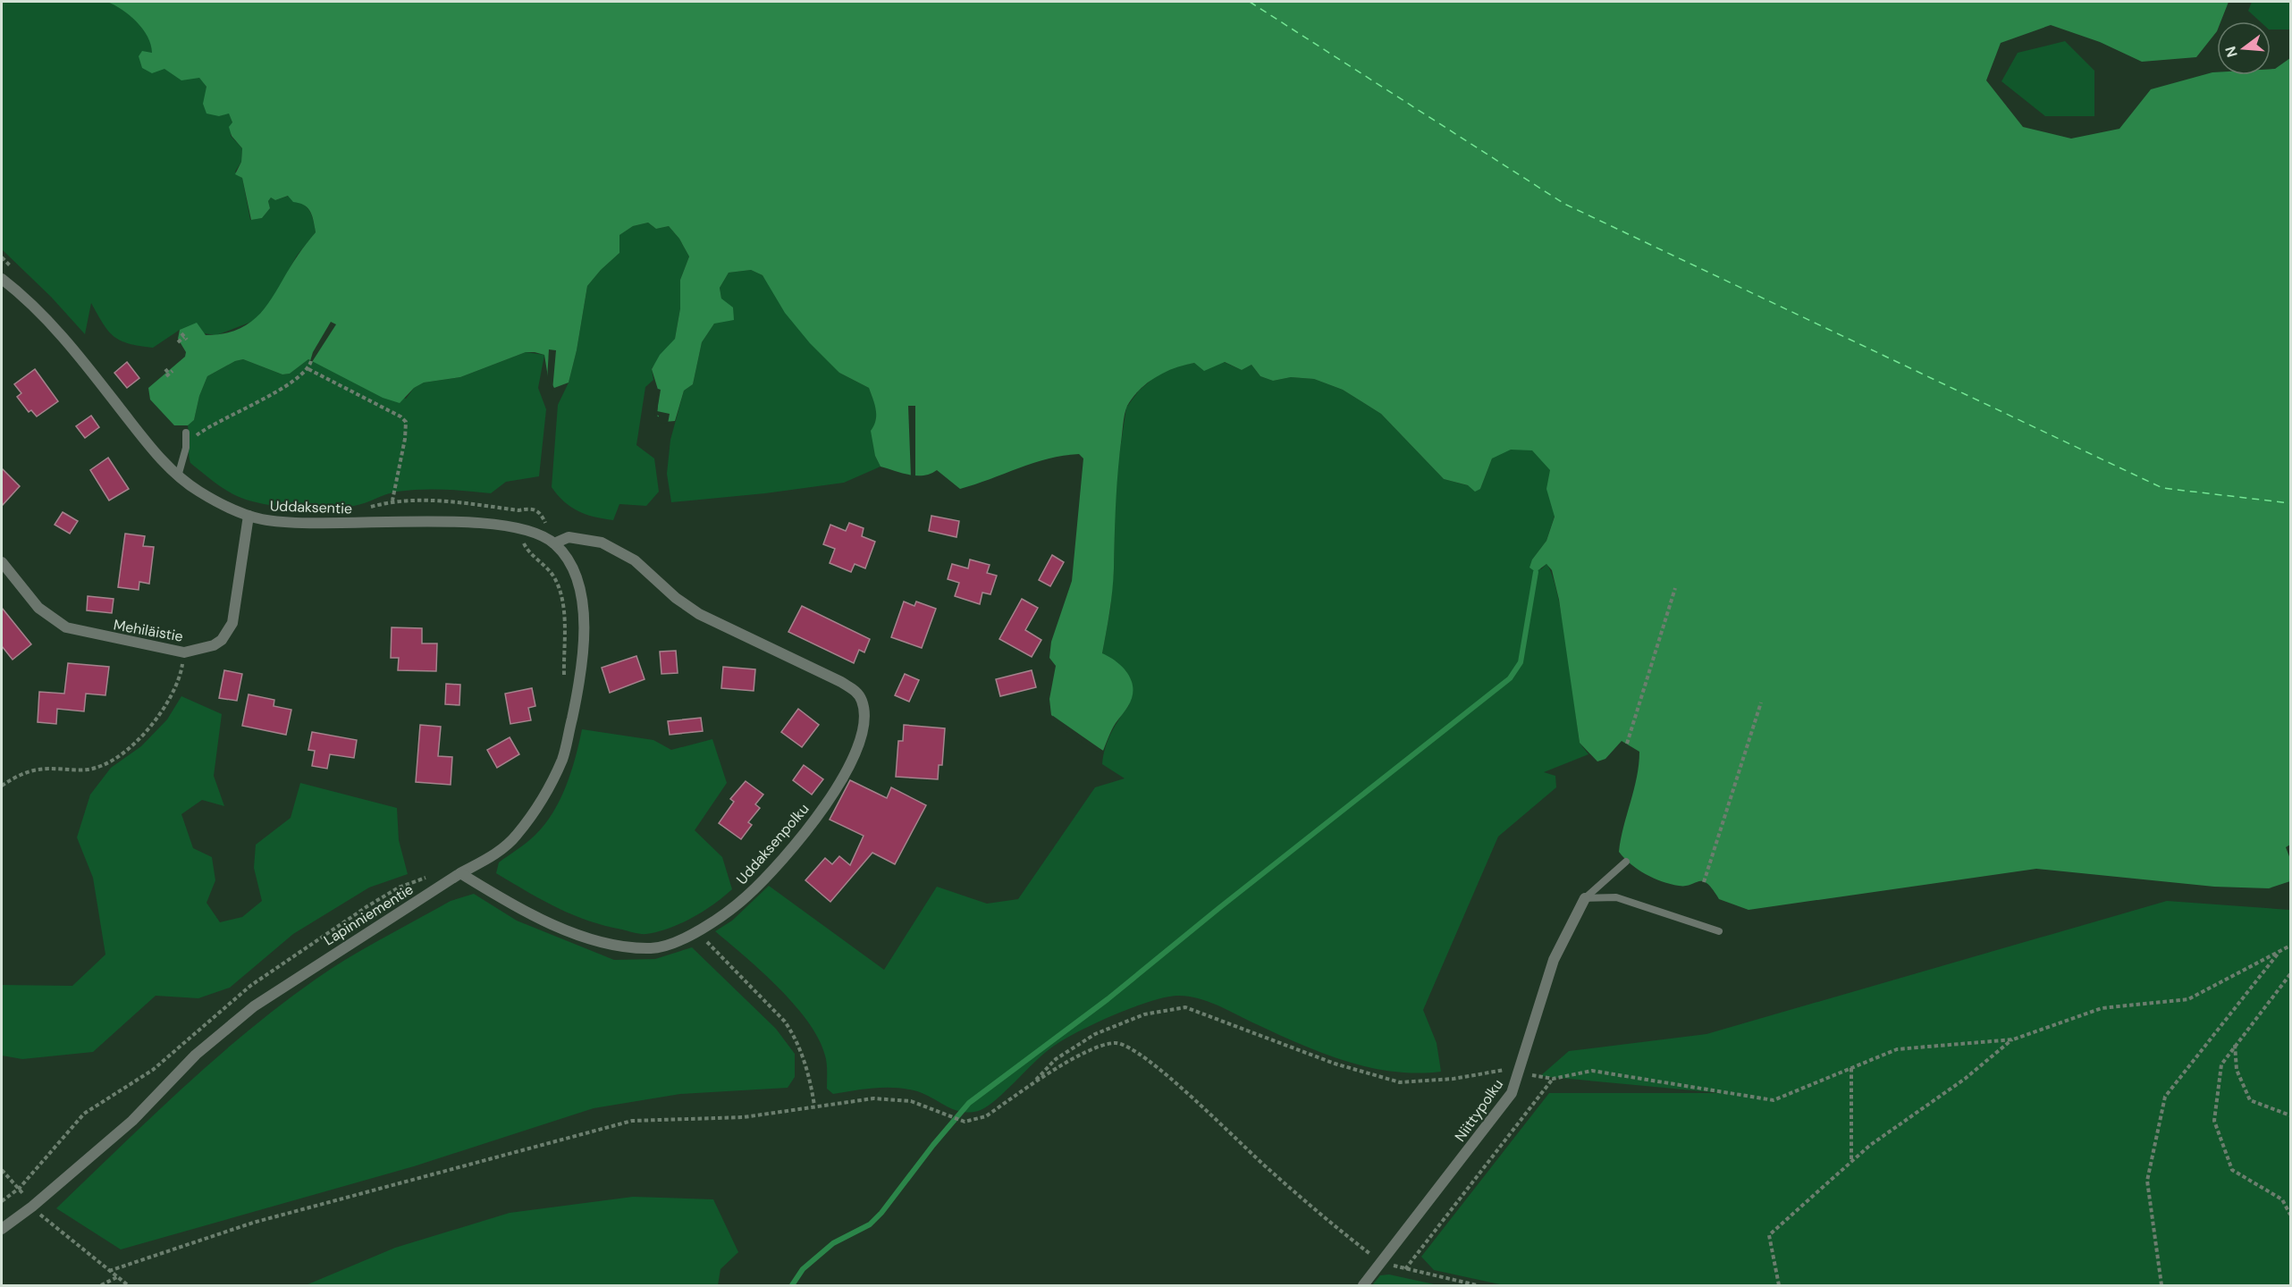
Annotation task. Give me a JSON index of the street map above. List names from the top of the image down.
{
  "streets": {
    "street": [
      "Uddaksentie",
      "Mehiläistie",
      "Uddaksenpolku",
      "Lapinniementie",
      "Niittypolku"
    ]
  },
  "crossings": [
    ["Uddaksentie", "Mehiläistie"],
    ["Uddaksentie", "Uddaksenpolku"],
    ["Uddaksentie", "Lapinniementie"],
    ["Uddaksenpolku", "Lapinniementie"]
  ],
  "north": "left"
}
